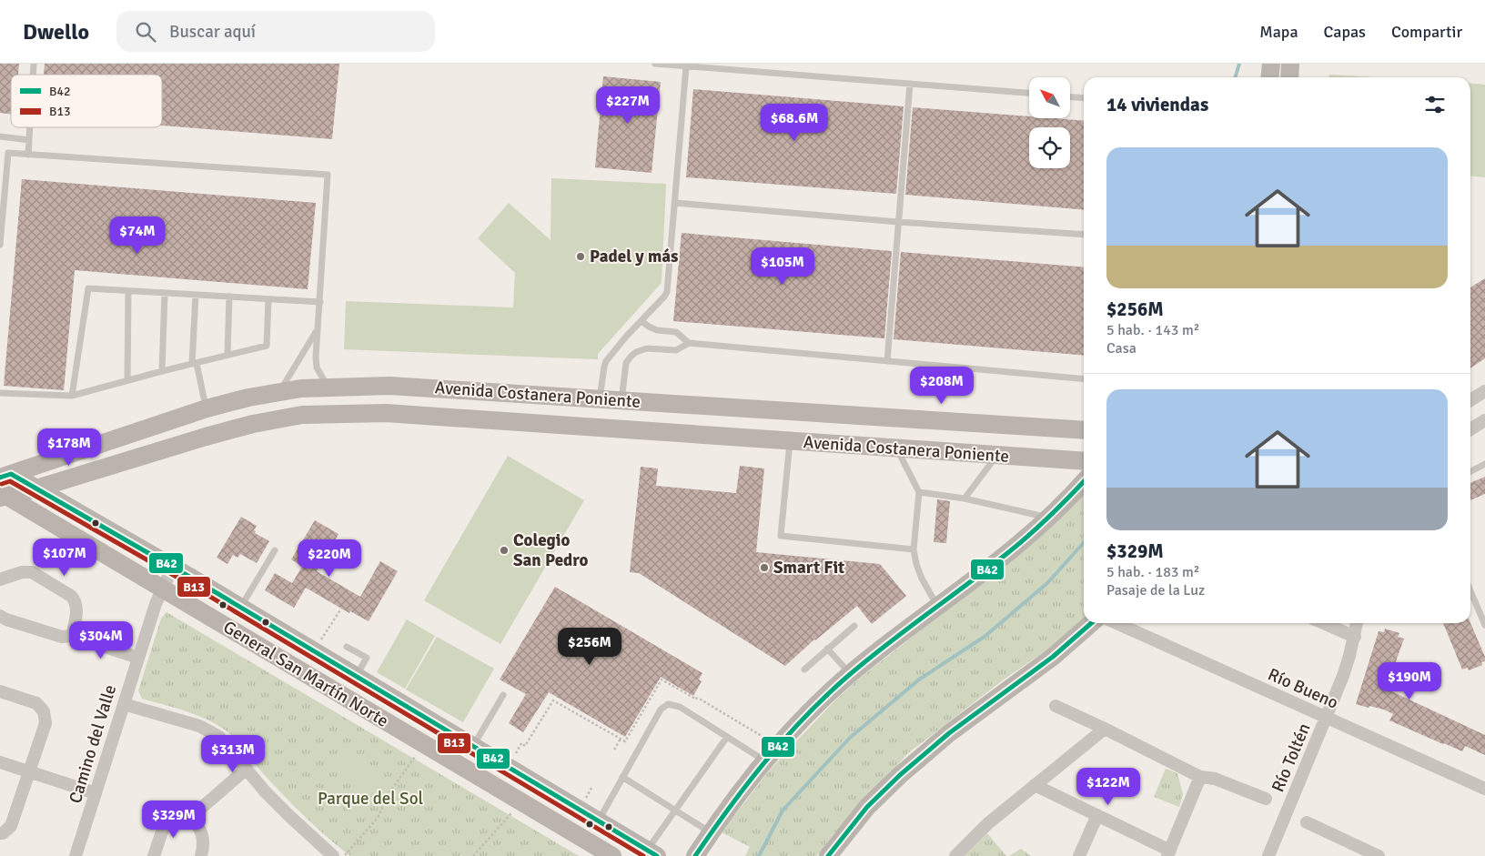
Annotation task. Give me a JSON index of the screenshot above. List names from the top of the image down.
{
  "streets": {
    "street": [
      "Avenida Costanera Poniente",
      "General San Martín Norte",
      "Río Bueno",
      "Camino del Valle",
      "Río Toltén"
    ]
  },
  "crossings": [
    ["Avenida Costanera Poniente", "General San Martín Norte"],
    ["General San Martín Norte", "Camino del Valle"],
    ["Río Bueno", "Río Toltén"]
  ],
  "parks": ["Parque del Sol"],
  "places": ["Padel y más", "Colegio San Pedro", "Smart Fit"],
  "lines": ["transit line B42", "transit line B13"],
  "legend": ["B42", "B13"],
  "north": "top left",
  "page": {
    "header": "Dwello",
    "search": "Buscar aquí",
    "nav": ["Mapa", "Capas", "Compartir"],
    "heading": "14 viviendas",
    "price": [
      "$227M",
      "$68.6M",
      "$74M",
      "$105M",
      "$208M",
      "$178M",
      "$107M",
      "$220M",
      "$304M",
      "$256M",
      "$190M",
      "$313M",
      "$122M",
      "$329M"
    ],
    "list": [
      {
        "name": "$256M",
        "note": "5 hab. · 143 m² · Casa"
      },
      {
        "name": "$329M",
        "note": "5 hab. · 183 m² · Pasaje de la Luz"
      }
    ]
  }
}
